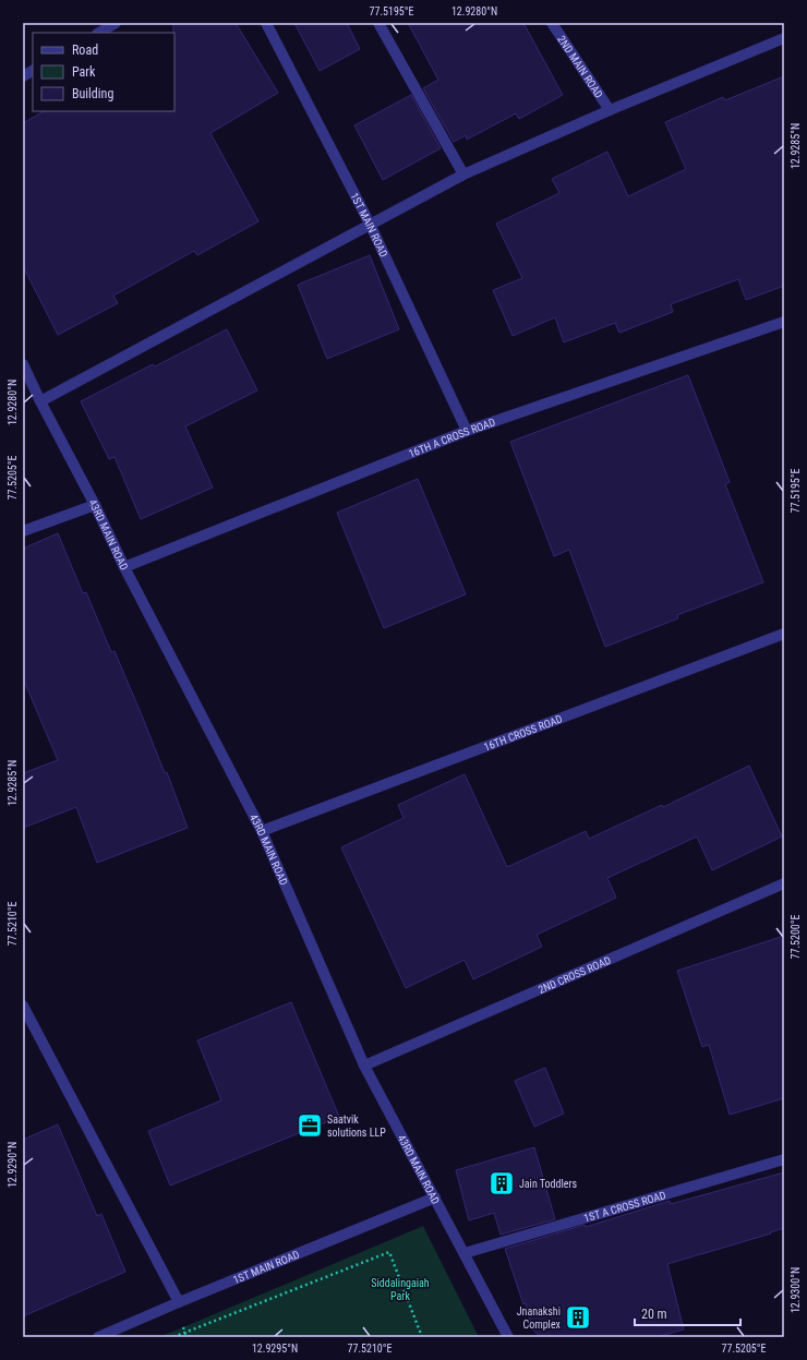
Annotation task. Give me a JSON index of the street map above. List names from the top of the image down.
{
  "streets": {
    "street": [
      "2ND MAIN ROAD",
      "1ST MAIN ROAD",
      "16TH A CROSS ROAD",
      "43RD MAIN ROAD",
      "16TH CROSS ROAD",
      "2ND CROSS ROAD",
      "1ST A CROSS ROAD"
    ]
  },
  "crossings": [
    ["1ST MAIN ROAD", "16TH A CROSS ROAD"],
    ["1ST MAIN ROAD", "43RD MAIN ROAD"],
    ["16TH A CROSS ROAD", "43RD MAIN ROAD"],
    ["43RD MAIN ROAD", "16TH CROSS ROAD"],
    ["43RD MAIN ROAD", "2ND CROSS ROAD"],
    ["43RD MAIN ROAD", "1ST A CROSS ROAD"]
  ],
  "parks": ["Siddalingaiah Park"],
  "places": {
    "office": ["Saatvik solutions LLP"],
    "building": ["Jain Toddlers", "Jnanakshi Complex"]
  },
  "legend": ["Road", "Park", "Building"],
  "scale_bar": "20 m",
  "coordinates": [
    "77.5195°E",
    "12.9280°N",
    "12.9285°N",
    "77.5205°E",
    "77.5210°E",
    "77.5200°E",
    "12.9290°N",
    "12.9300°N",
    "12.9295°N"
  ]
}
